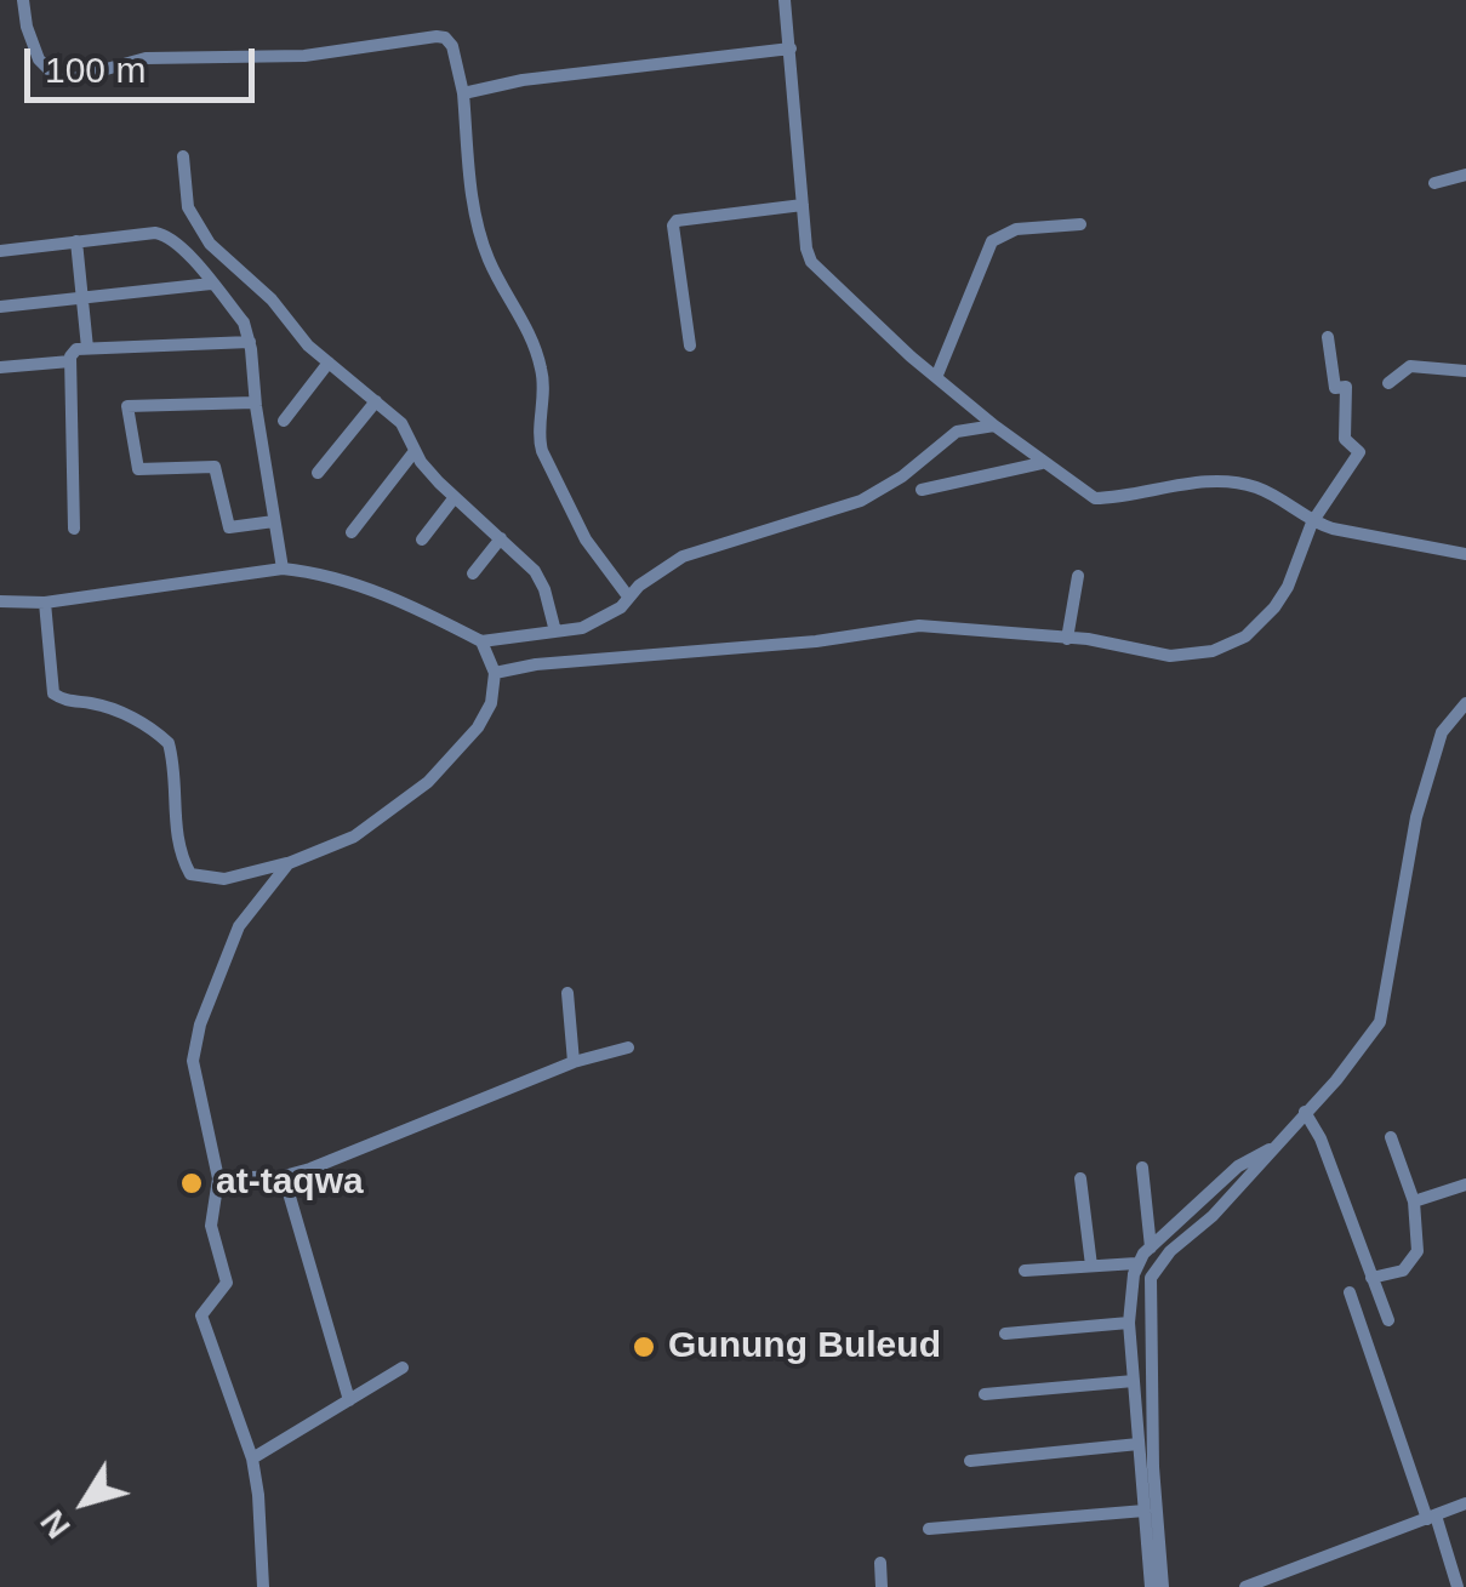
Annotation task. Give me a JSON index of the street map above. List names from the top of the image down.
{
  "places": ["at-taqwa", "Gunung Buleud"],
  "scale_bar": "100 m",
  "north": "bottom left"
}
